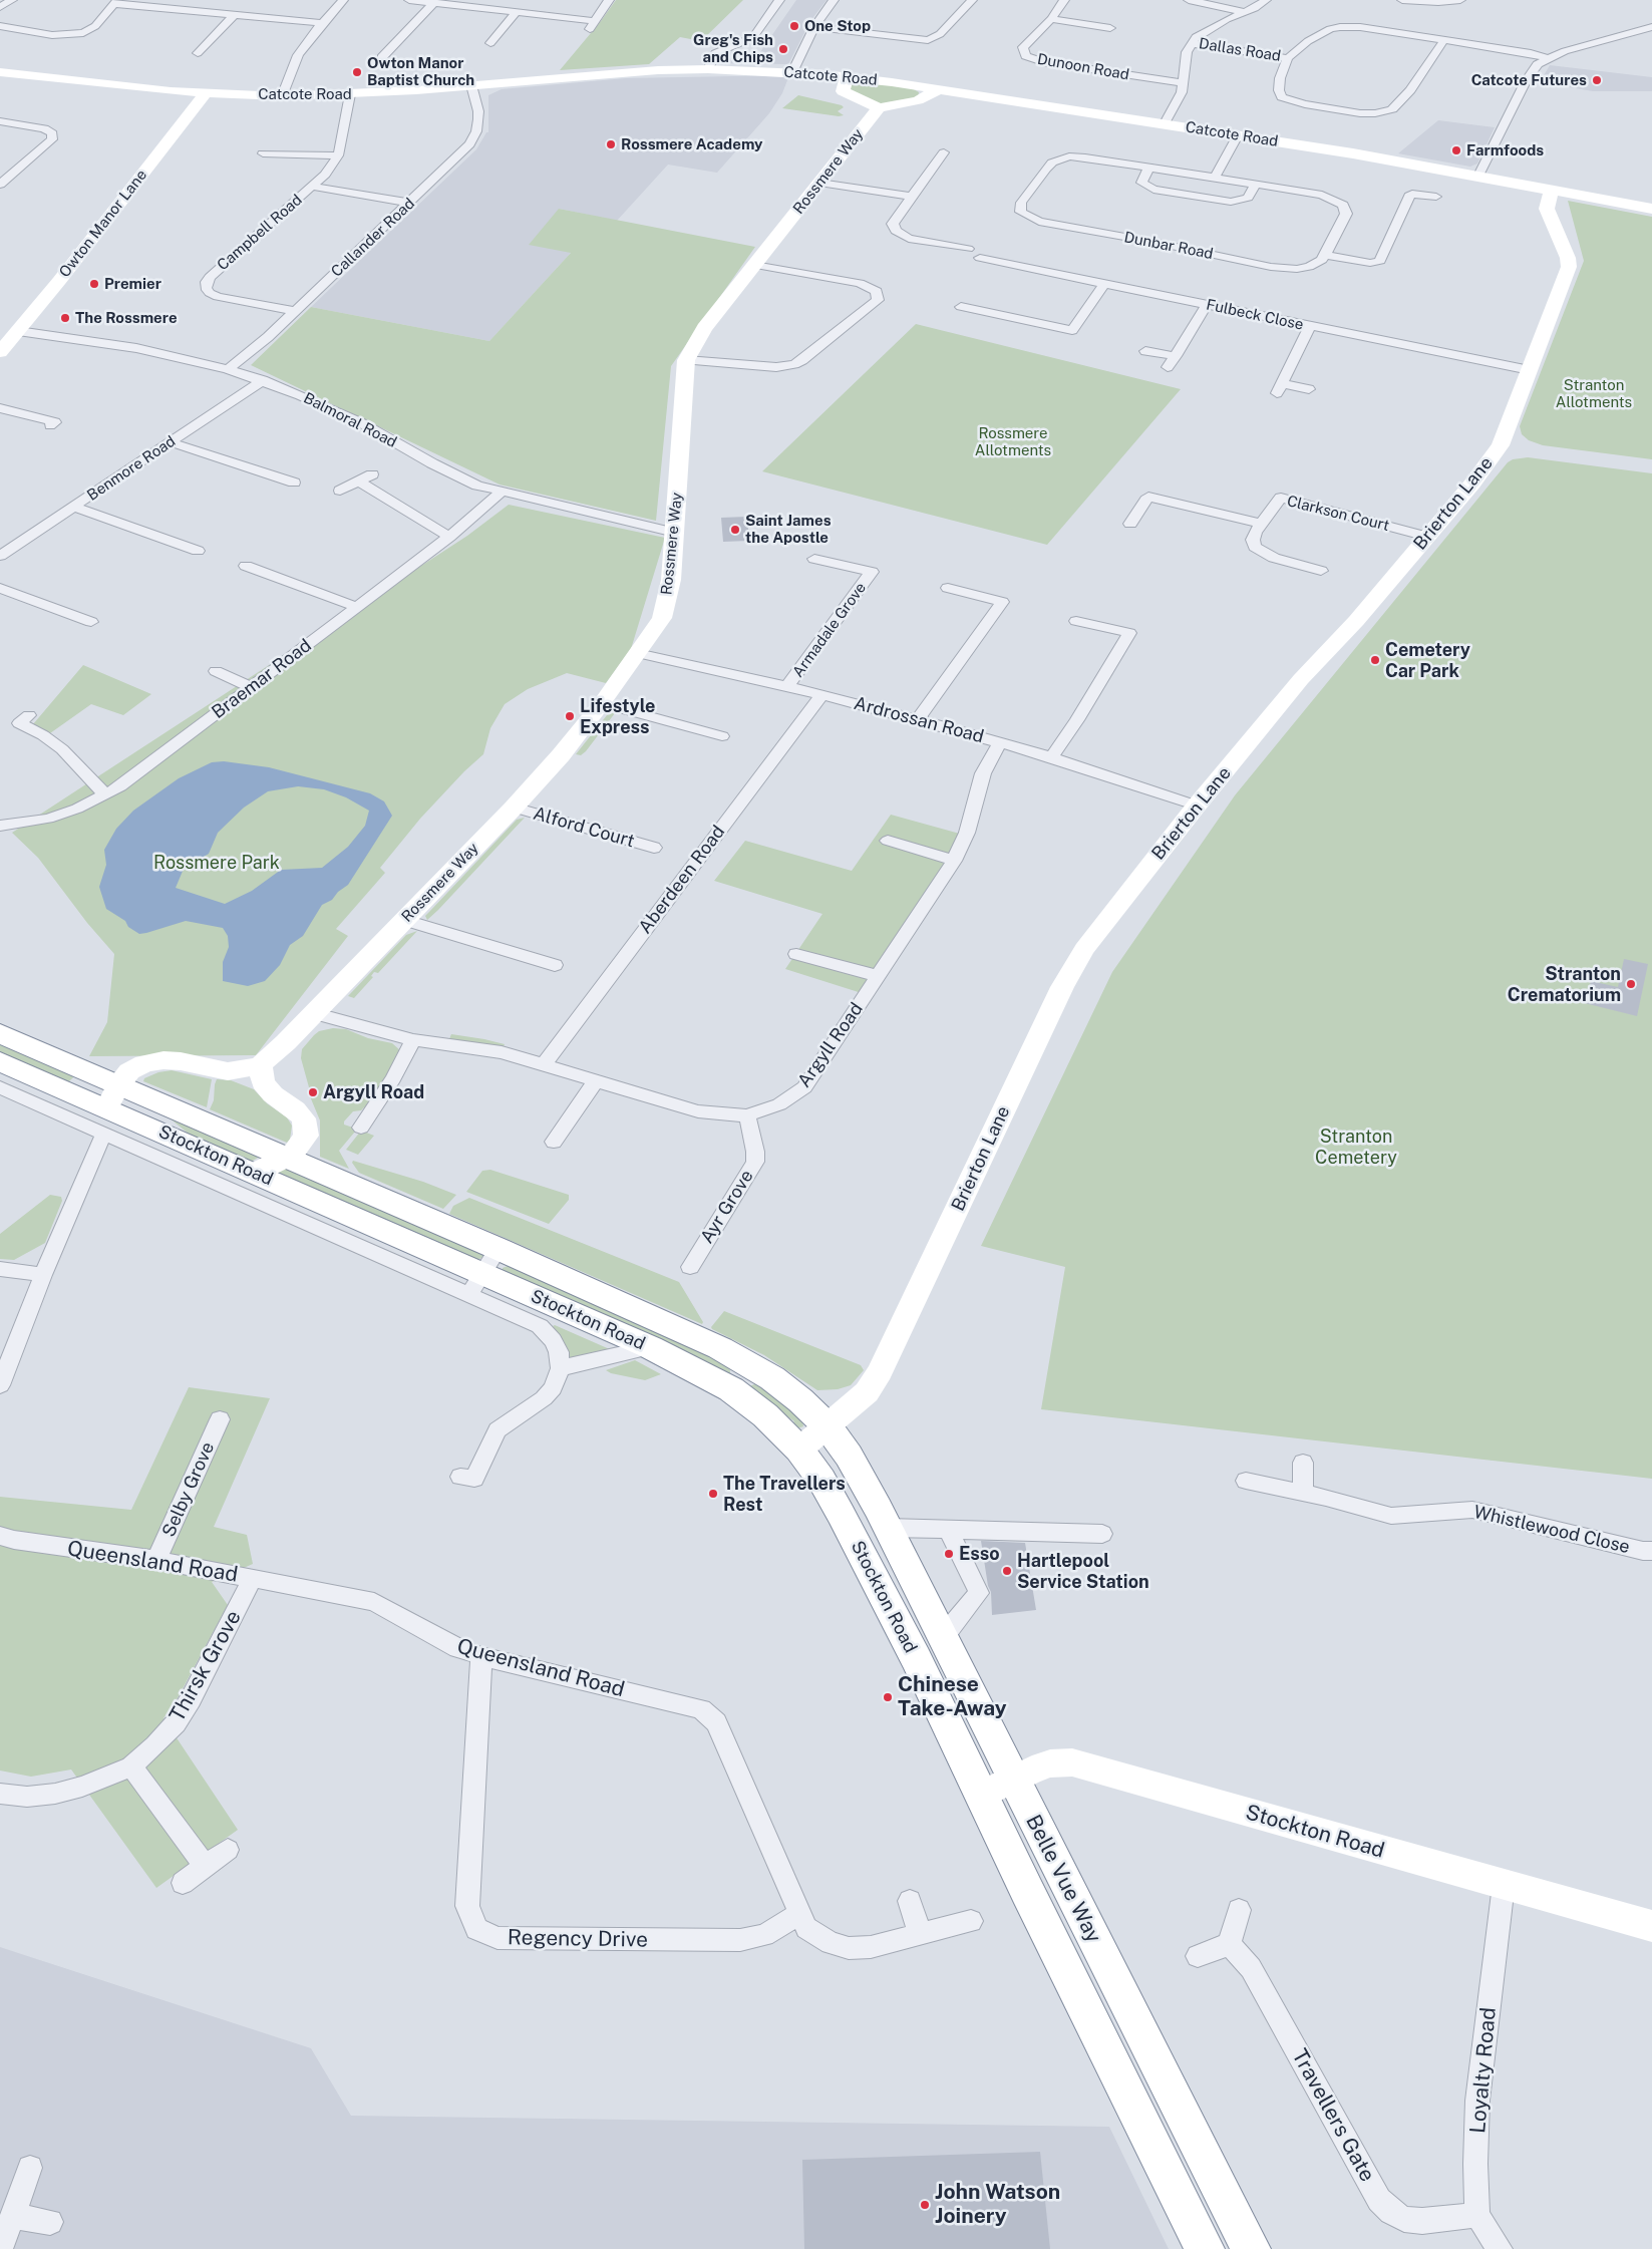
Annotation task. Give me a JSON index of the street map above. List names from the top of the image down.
{
  "streets": {
    "highway": ["Stockton Road", "Belle Vue Way"],
    "street": [
      "Dallas Road",
      "Dunoon Road",
      "Catcote Road",
      "Rossmere Way",
      "Owton Manor Lane",
      "Campbell Road",
      "Callander Road",
      "Dunbar Road",
      "Fulbeck Close",
      "Balmoral Road",
      "Benmore Road",
      "Brierton Lane",
      "Clarkson Court",
      "Armadale Grove",
      "Braemar Road",
      "Ardrossan Road",
      "Alford Court",
      "Aberdeen Road",
      "Argyll Road",
      "Ayr Grove",
      "Selby Grove",
      "Whistlewood Close",
      "Queensland Road",
      "Thirsk Grove",
      "Regency Drive",
      "Loyalty Road",
      "Travellers Gate"
    ]
  },
  "crossings": [
    ["Catcote Road", "Rossmere Way"],
    ["Catcote Road", "Owton Manor Lane"],
    ["Catcote Road", "Campbell Road"],
    ["Catcote Road", "Callander Road"],
    ["Catcote Road", "Brierton Lane"],
    ["Rossmere Way", "Balmoral Road"],
    ["Rossmere Way", "Ardrossan Road"],
    ["Rossmere Way", "Alford Court"],
    ["Rossmere Way", "Argyll Road"],
    ["Rossmere Way", "Stockton Road"],
    ["Owton Manor Lane", "Balmoral Road"],
    ["Campbell Road", "Callander Road"],
    ["Callander Road", "Balmoral Road"],
    ["Fulbeck Close", "Brierton Lane"],
    ["Balmoral Road", "Benmore Road"],
    ["Balmoral Road", "Braemar Road"],
    ["Brierton Lane", "Clarkson Court"],
    ["Brierton Lane", "Ardrossan Road"],
    ["Brierton Lane", "Stockton Road"],
    ["Armadale Grove", "Ardrossan Road"],
    ["Ardrossan Road", "Aberdeen Road"],
    ["Ardrossan Road", "Argyll Road"],
    ["Aberdeen Road", "Argyll Road"],
    ["Argyll Road", "Ayr Grove"],
    ["Stockton Road", "Belle Vue Way"],
    ["Stockton Road", "Loyalty Road"],
    ["Selby Grove", "Queensland Road"],
    ["Queensland Road", "Thirsk Grove"],
    ["Queensland Road", "Regency Drive"],
    ["Loyalty Road", "Travellers Gate"]
  ],
  "parks": [
    "Stranton Allotments",
    "Rossmere Allotments",
    "Rossmere Park",
    "Stranton Cemetery"
  ],
  "places": [
    "One Stop",
    "Greg's Fish and Chips",
    "Owton Manor Baptist Church",
    "Catcote Futures",
    "Rossmere Academy",
    "Farmfoods",
    "Premier",
    "The Rossmere",
    "Saint James the Apostle",
    "Cemetery Car Park",
    "Lifestyle Express",
    "Stranton Crematorium",
    "Argyll Road",
    "The Travellers Rest",
    "Esso",
    "Hartlepool Service Station",
    "Chinese Take-Away",
    "John Watson Joinery"
  ]
}
